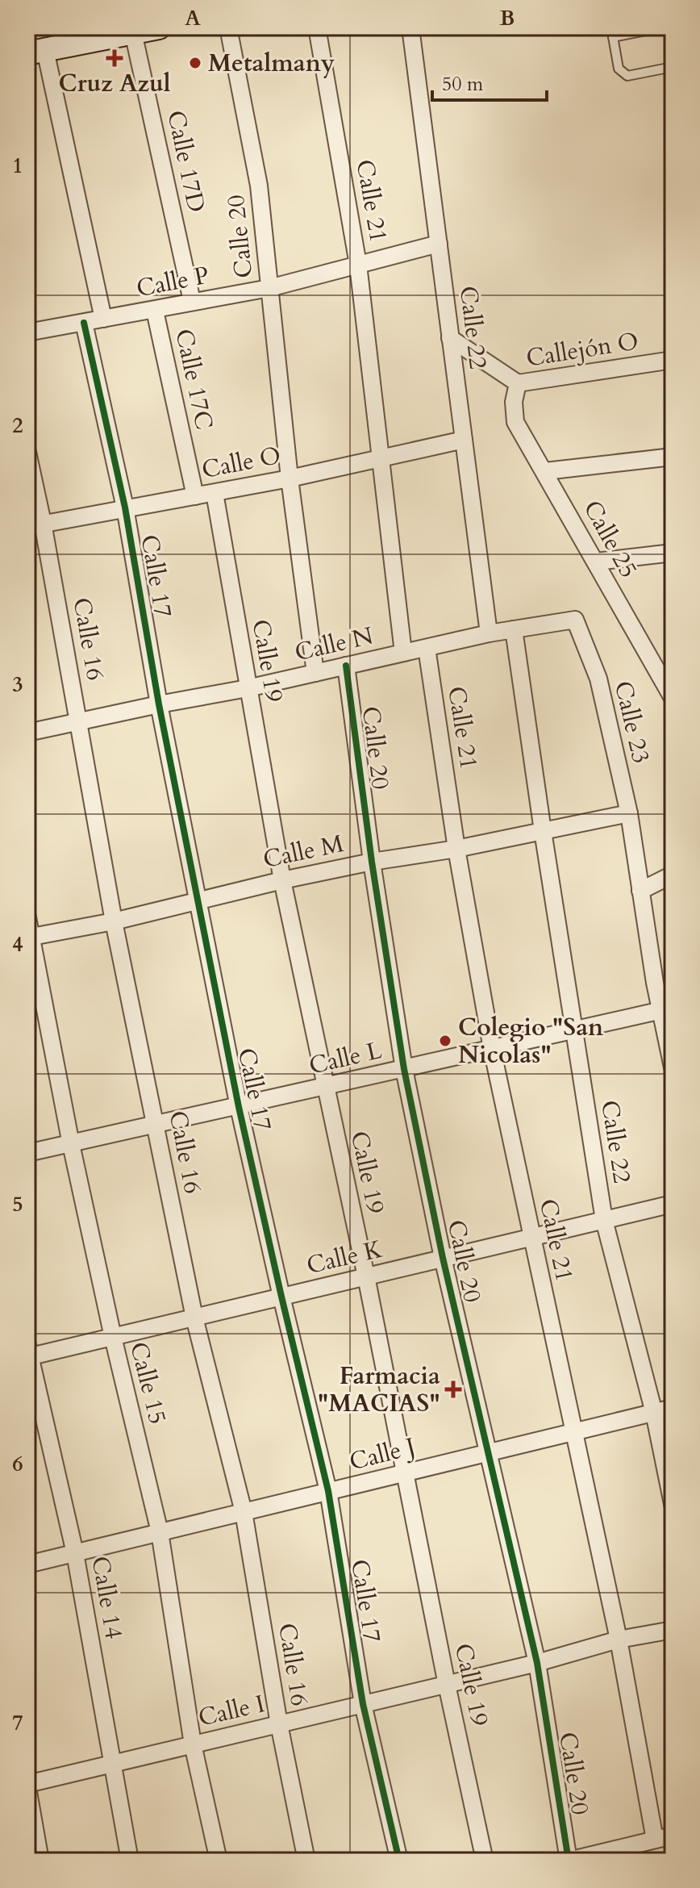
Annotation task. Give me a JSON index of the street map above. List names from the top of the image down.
{
  "streets": {
    "street": [
      "Calle 17D",
      "Calle 21",
      "Calle 20",
      "Calle P",
      "Calle 22",
      "Callejón O",
      "Calle 17C",
      "Calle O",
      "Calle 25",
      "Calle 17",
      "Calle 16",
      "Calle N",
      "Calle 19",
      "Calle 23",
      "Calle M",
      "Calle L",
      "Calle K",
      "Calle 15",
      "Calle J",
      "Calle 14",
      "Calle I"
    ]
  },
  "crossings": [
    ["Calle 17D", "Calle P"],
    ["Calle 21", "Calle P"],
    ["Calle 21", "Calle O"],
    ["Calle 21", "Calle N"],
    ["Calle 21", "Calle M"],
    ["Calle 21", "Calle L"],
    ["Calle 21", "Calle K"],
    ["Calle 21", "Calle J"],
    ["Calle 21", "Calle I"],
    ["Calle 20", "Calle P"],
    ["Calle 20", "Calle O"],
    ["Calle 20", "Calle N"],
    ["Calle 20", "Calle M"],
    ["Calle 20", "Calle L"],
    ["Calle 20", "Calle K"],
    ["Calle 20", "Calle J"],
    ["Calle 20", "Calle I"],
    ["Calle P", "Calle 22"],
    ["Calle P", "Calle 17C"],
    ["Calle P", "Calle 17"],
    ["Calle 22", "Calle O"],
    ["Calle 22", "Calle N"],
    ["Calle 22", "Calle M"],
    ["Calle 22", "Calle L"],
    ["Calle 22", "Calle K"],
    ["Calle 22", "Calle J"],
    ["Callejón O", "Calle 25"],
    ["Calle 17C", "Calle O"],
    ["Calle O", "Calle 17"],
    ["Calle O", "Calle 16"],
    ["Calle O", "Calle 19"],
    ["Calle 17", "Calle N"],
    ["Calle 17", "Calle M"],
    ["Calle 17", "Calle L"],
    ["Calle 17", "Calle K"],
    ["Calle 17", "Calle J"],
    ["Calle 17", "Calle I"],
    ["Calle 16", "Calle N"],
    ["Calle 16", "Calle M"],
    ["Calle 16", "Calle L"],
    ["Calle 16", "Calle K"],
    ["Calle 16", "Calle J"],
    ["Calle 16", "Calle I"],
    ["Calle N", "Calle 19"],
    ["Calle N", "Calle 23"],
    ["Calle 19", "Calle M"],
    ["Calle 19", "Calle L"],
    ["Calle 19", "Calle K"],
    ["Calle 19", "Calle J"],
    ["Calle 19", "Calle I"],
    ["Calle 23", "Calle M"],
    ["Calle 23", "Calle L"],
    ["Calle M", "Calle 15"],
    ["Calle L", "Calle 15"],
    ["Calle K", "Calle 15"],
    ["Calle K", "Calle 14"],
    ["Calle 15", "Calle J"],
    ["Calle 15", "Calle I"],
    ["Calle J", "Calle 14"],
    ["Calle 14", "Calle I"]
  ],
  "places": {
    "health": ["Cruz Azul", "Farmacia \"MACIAS\""],
    "other": ["Metalmany", "Colegio \"San Nicolas\""]
  },
  "scale_bar": "50 m",
  "grid": {
    "columns": ["A", "B"],
    "rows": [
      "1",
      "2",
      "3",
      "4",
      "5",
      "6",
      "7"
    ]
  }
}
